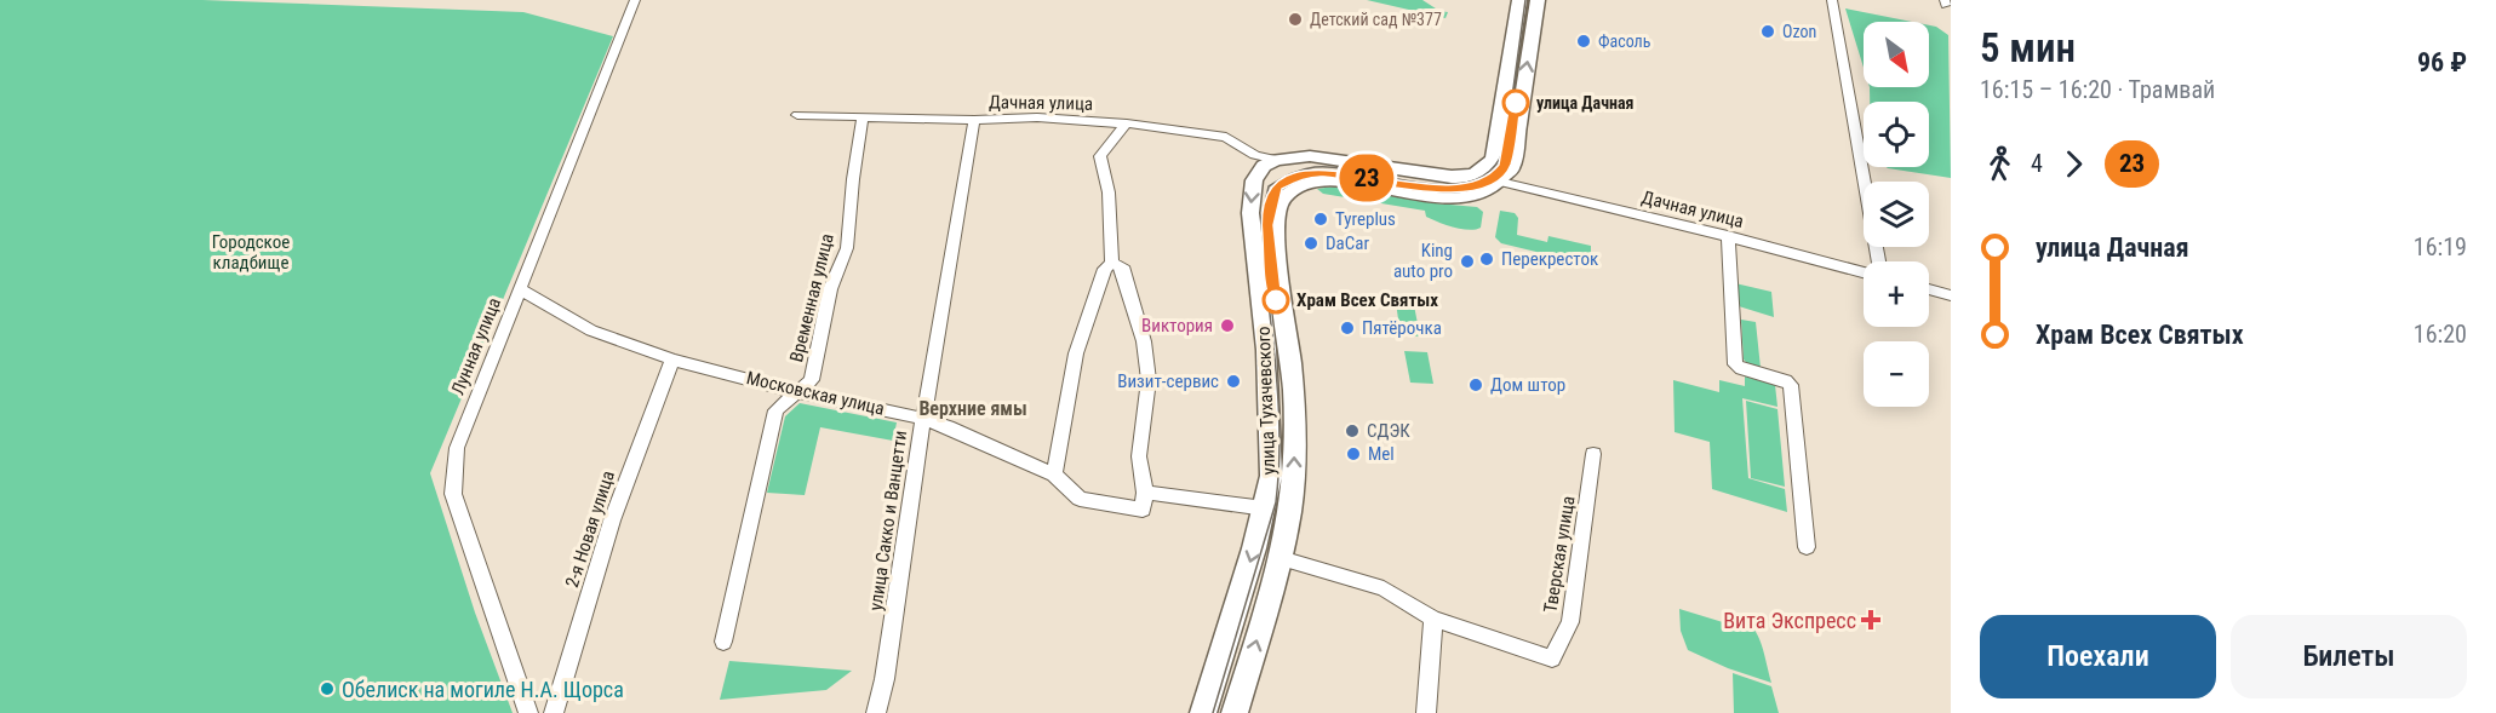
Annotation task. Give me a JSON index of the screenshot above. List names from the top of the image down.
{
  "streets": {
    "main road": ["улица Тухачевского"],
    "street": [
      "Дачная улица",
      "Временная улица",
      "Лунная улица",
      "Московская улица",
      "улица Сакко и Ванцетти",
      "2-я Новая улица",
      "Тверская улица"
    ]
  },
  "crossings": [
    ["Дачная улица", "Временная улица"],
    ["Дачная улица", "улица Тухачевского"],
    ["Дачная улица", "улица Сакко и Ванцетти"],
    ["Временная улица", "Московская улица"],
    ["Лунная улица", "Московская улица"],
    ["Московская улица", "улица Сакко и Ванцетти"],
    ["Московская улица", "2-я Новая улица"]
  ],
  "districts": ["Верхние ямы"],
  "parks": ["Городское кладбище"],
  "places": {
    "other": [
      "Детский сад №377",
      "Ozon",
      "Фасоль",
      "улица Дачная",
      "Tyreplus",
      "DaCar",
      "Перекресток",
      "King auto pro",
      "Храм Всех Святых",
      "Виктория",
      "Пятёрочка",
      "Визит-сервис",
      "Дом штор",
      "СДЭК",
      "Mel",
      "Обелиск на могиле Н.А. Щорса"
    ],
    "health": ["Вита Экспресс"]
  },
  "lines": ["tram line 23"],
  "north": "bottom right",
  "page": {
    "on_map": "23",
    "heading": ["5 мин", "16:15 – 16:20 · Трамвай", "96 ₽"],
    "map_buttons": ["+", "−"],
    "legs": ["4", "23"],
    "list": [
      {
        "name": "улица Дачная",
        "value": "16:19"
      },
      {
        "name": "Храм Всех Святых",
        "value": "16:20"
      }
    ],
    "buttons": ["Поехали", "Билеты"]
  }
}
